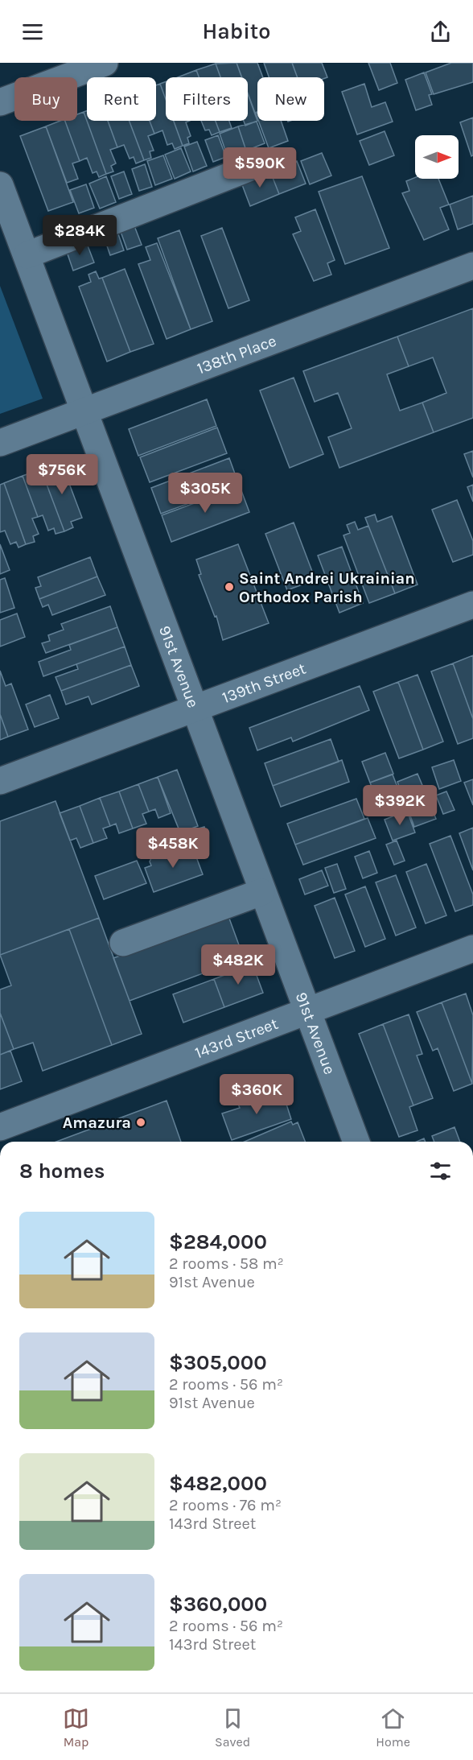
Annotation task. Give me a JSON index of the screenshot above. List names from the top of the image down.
{
  "streets": {
    "street": [
      "138th Place",
      "91st Avenue",
      "139th Street",
      "143rd Street"
    ]
  },
  "crossings": [
    ["138th Place", "91st Avenue"],
    ["91st Avenue", "139th Street"],
    ["91st Avenue", "143rd Street"]
  ],
  "places": ["Saint Andrei Ukrainian Orthodox Parish", "Amazura"],
  "north": "right",
  "page": {
    "header": "Habito",
    "chip": [
      "Buy",
      "Rent",
      "Filters",
      "New"
    ],
    "price": [
      "$590K",
      "$284K",
      "$756K",
      "$305K",
      "$392K",
      "$458K",
      "$482K",
      "$360K"
    ],
    "heading": "8 homes",
    "list": [
      {
        "name": "$284,000",
        "note": "2 rooms · 58 m² · 91st Avenue"
      },
      {
        "name": "$305,000",
        "note": "2 rooms · 56 m² · 91st Avenue"
      },
      {
        "name": "$482,000",
        "note": "2 rooms · 76 m² · 143rd Street"
      },
      {
        "name": "$360,000",
        "note": "2 rooms · 56 m² · 143rd Street"
      }
    ],
    "tabs": ["Map", "Saved", "Home"]
  }
}
